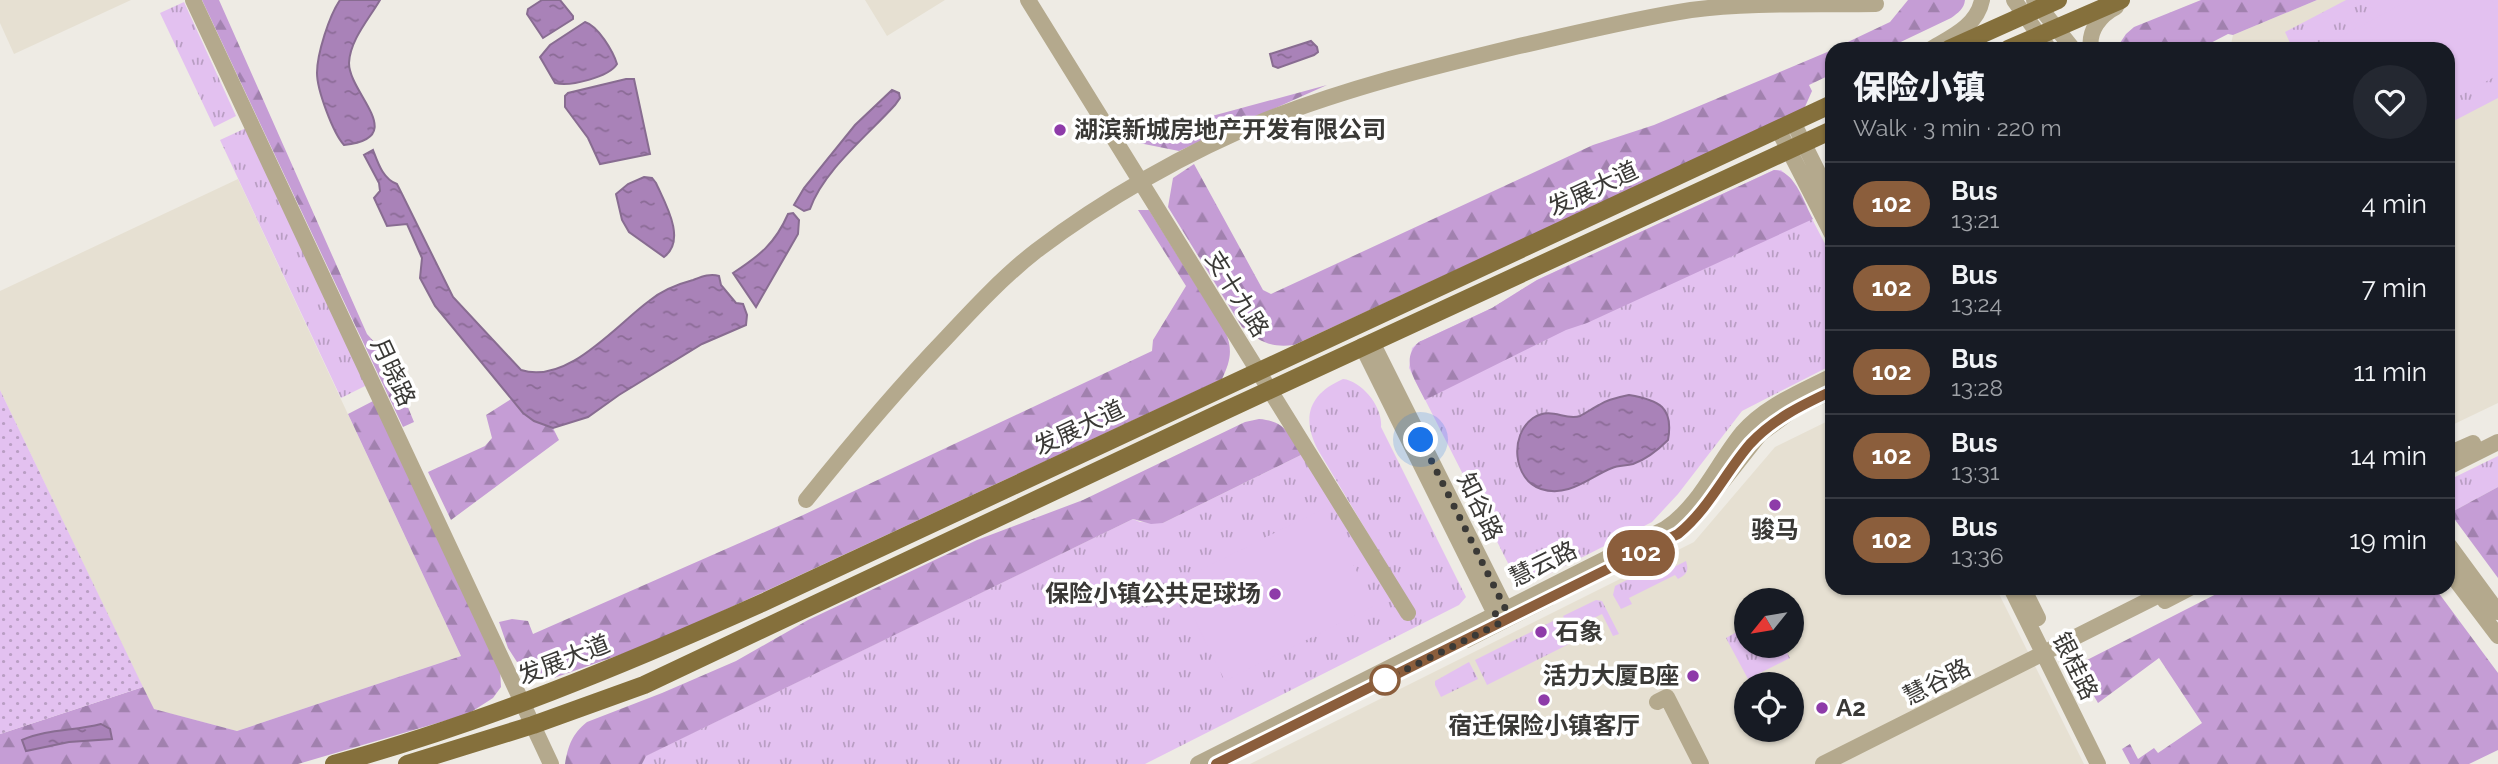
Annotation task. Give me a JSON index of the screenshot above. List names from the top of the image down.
{
  "streets": {
    "main road": ["发展大道"],
    "street": [
      "支十九路",
      "月晓路",
      "知谷路",
      "慧云路",
      "银桂路",
      "慧谷路"
    ]
  },
  "crossings": [
    ["发展大道", "支十九路"],
    ["发展大道", "月晓路"],
    ["发展大道", "知谷路"],
    ["知谷路", "慧云路"],
    ["银桂路", "慧谷路"]
  ],
  "places": [
    "湖滨新城房地产开发有限公司",
    "骏马",
    "保险小镇公共足球场",
    "石象",
    "活力大厦B座",
    "宿迁保险小镇客厅",
    "A2"
  ],
  "lines": ["bus line 102"],
  "north": "bottom left",
  "page": {
    "on_map": "102",
    "heading": ["保险小镇", "Walk · 3 min · 220 m"],
    "list": [
      {
        "mark": "102",
        "name": "Bus",
        "note": "13:21",
        "value": "4 min"
      },
      {
        "mark": "102",
        "name": "Bus",
        "note": "13:24",
        "value": "7 min"
      },
      {
        "mark": "102",
        "name": "Bus",
        "note": "13:28",
        "value": "11 min"
      },
      {
        "mark": "102",
        "name": "Bus",
        "note": "13:31",
        "value": "14 min"
      },
      {
        "mark": "102",
        "name": "Bus",
        "note": "13:36",
        "value": "19 min"
      }
    ]
  }
}
